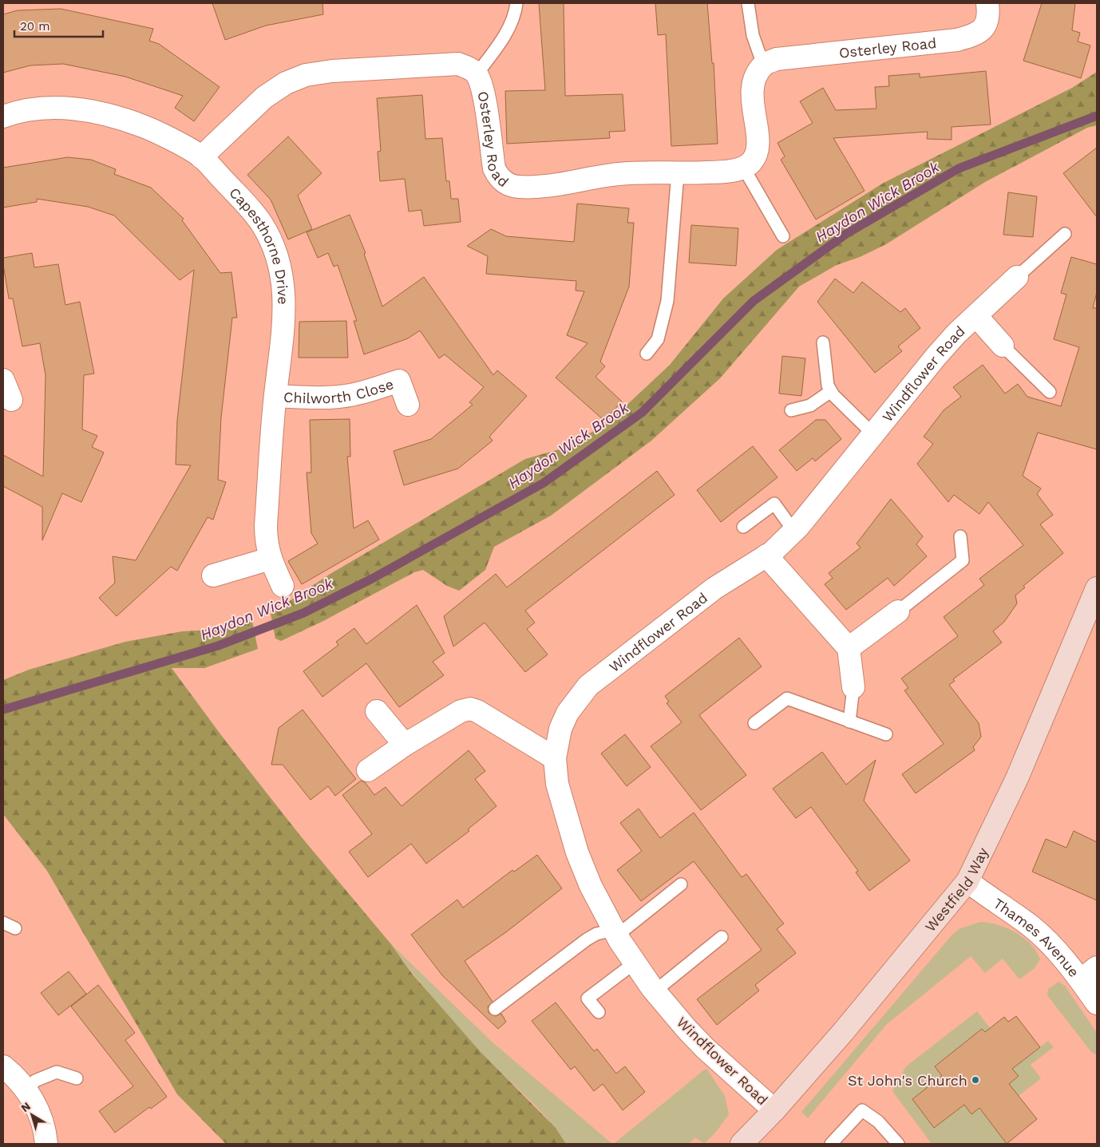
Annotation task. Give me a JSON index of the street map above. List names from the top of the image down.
{
  "streets": {
    "main road": ["Westfield Way"],
    "street": [
      "Osterley Road",
      "Capesthorne Drive",
      "Windflower Road",
      "Chilworth Close",
      "Thames Avenue"
    ]
  },
  "crossings": [
    ["Osterley Road", "Capesthorne Drive"],
    ["Capesthorne Drive", "Chilworth Close"],
    ["Windflower Road", "Westfield Way"],
    ["Westfield Way", "Thames Avenue"]
  ],
  "water": ["Haydon Wick Brook"],
  "places": ["St John's Church"],
  "scale_bar": "20 m",
  "north": "top left"
}
